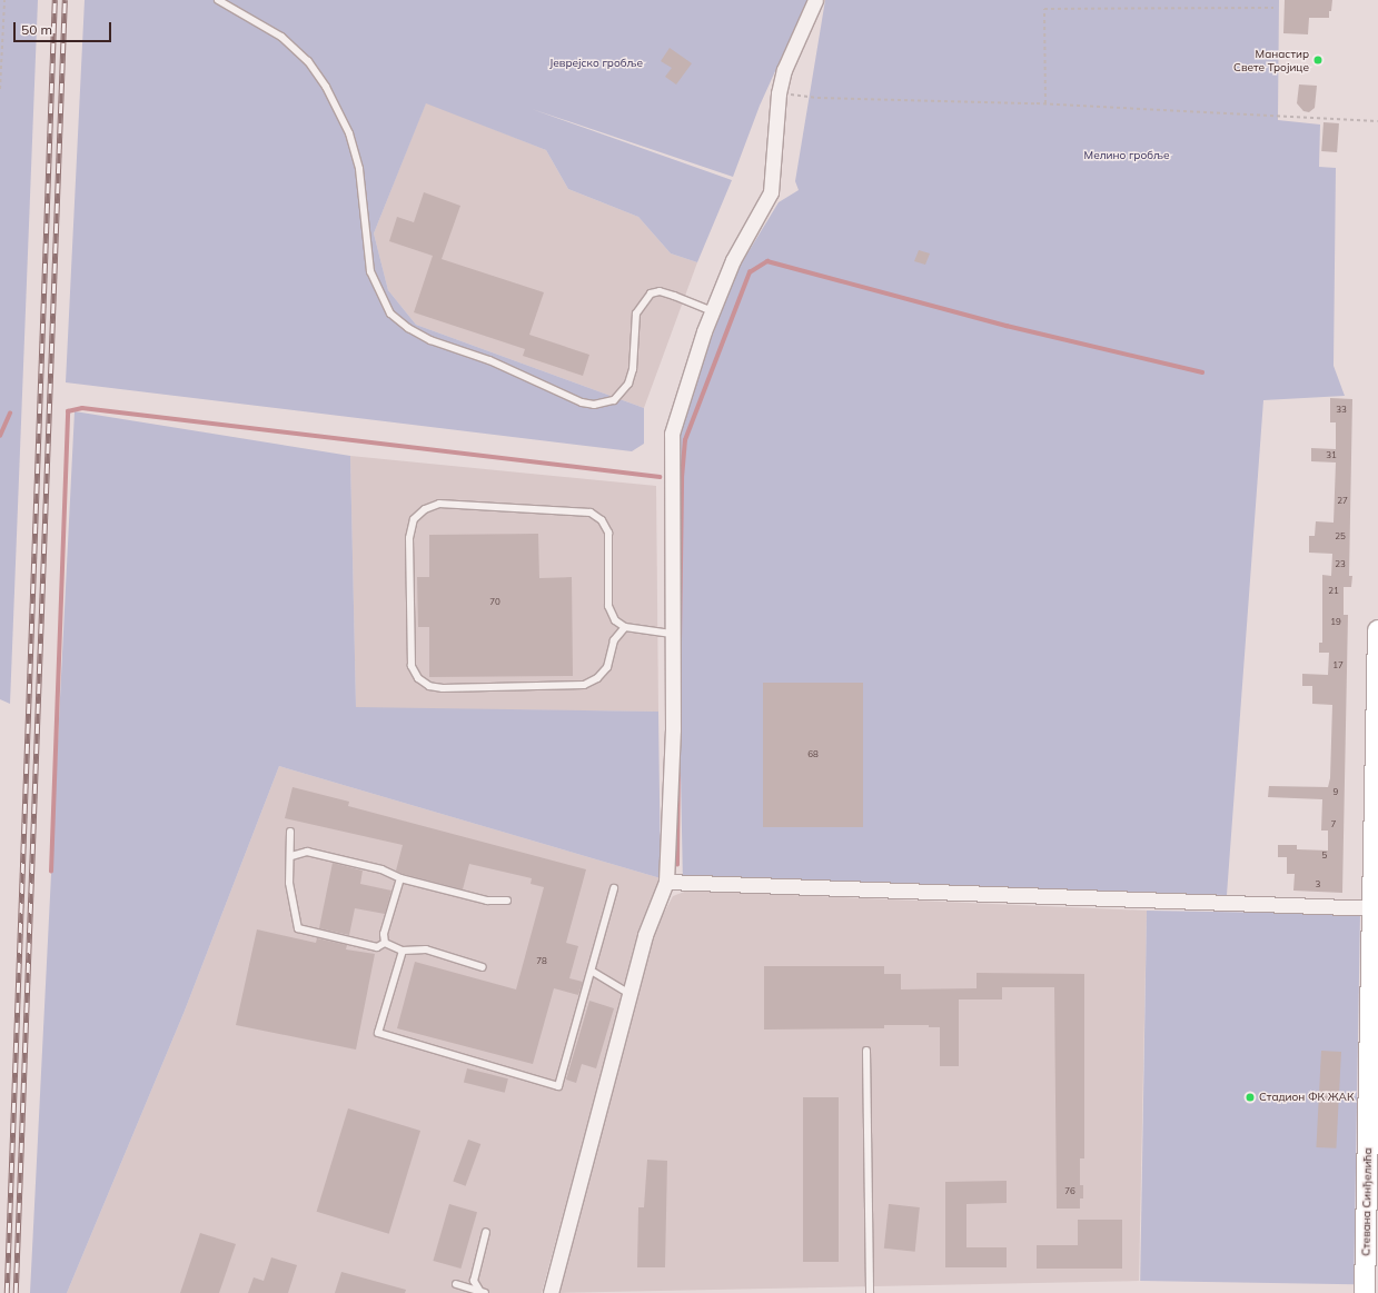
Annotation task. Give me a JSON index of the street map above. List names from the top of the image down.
{
  "streets": {
    "street": ["Стевана Синђелића"]
  },
  "parks": ["Јеврејско гробље", "Мелино гробље"],
  "places": ["Манастир Свете Тројице", "Стадион ФК ЖАК"],
  "house_numbers": [
    "33",
    "31",
    "27",
    "25",
    "23",
    "21",
    "70",
    "19",
    "17",
    "68",
    "9",
    "7",
    "5",
    "3",
    "78",
    "76"
  ],
  "scale_bar": "50 m"
}
